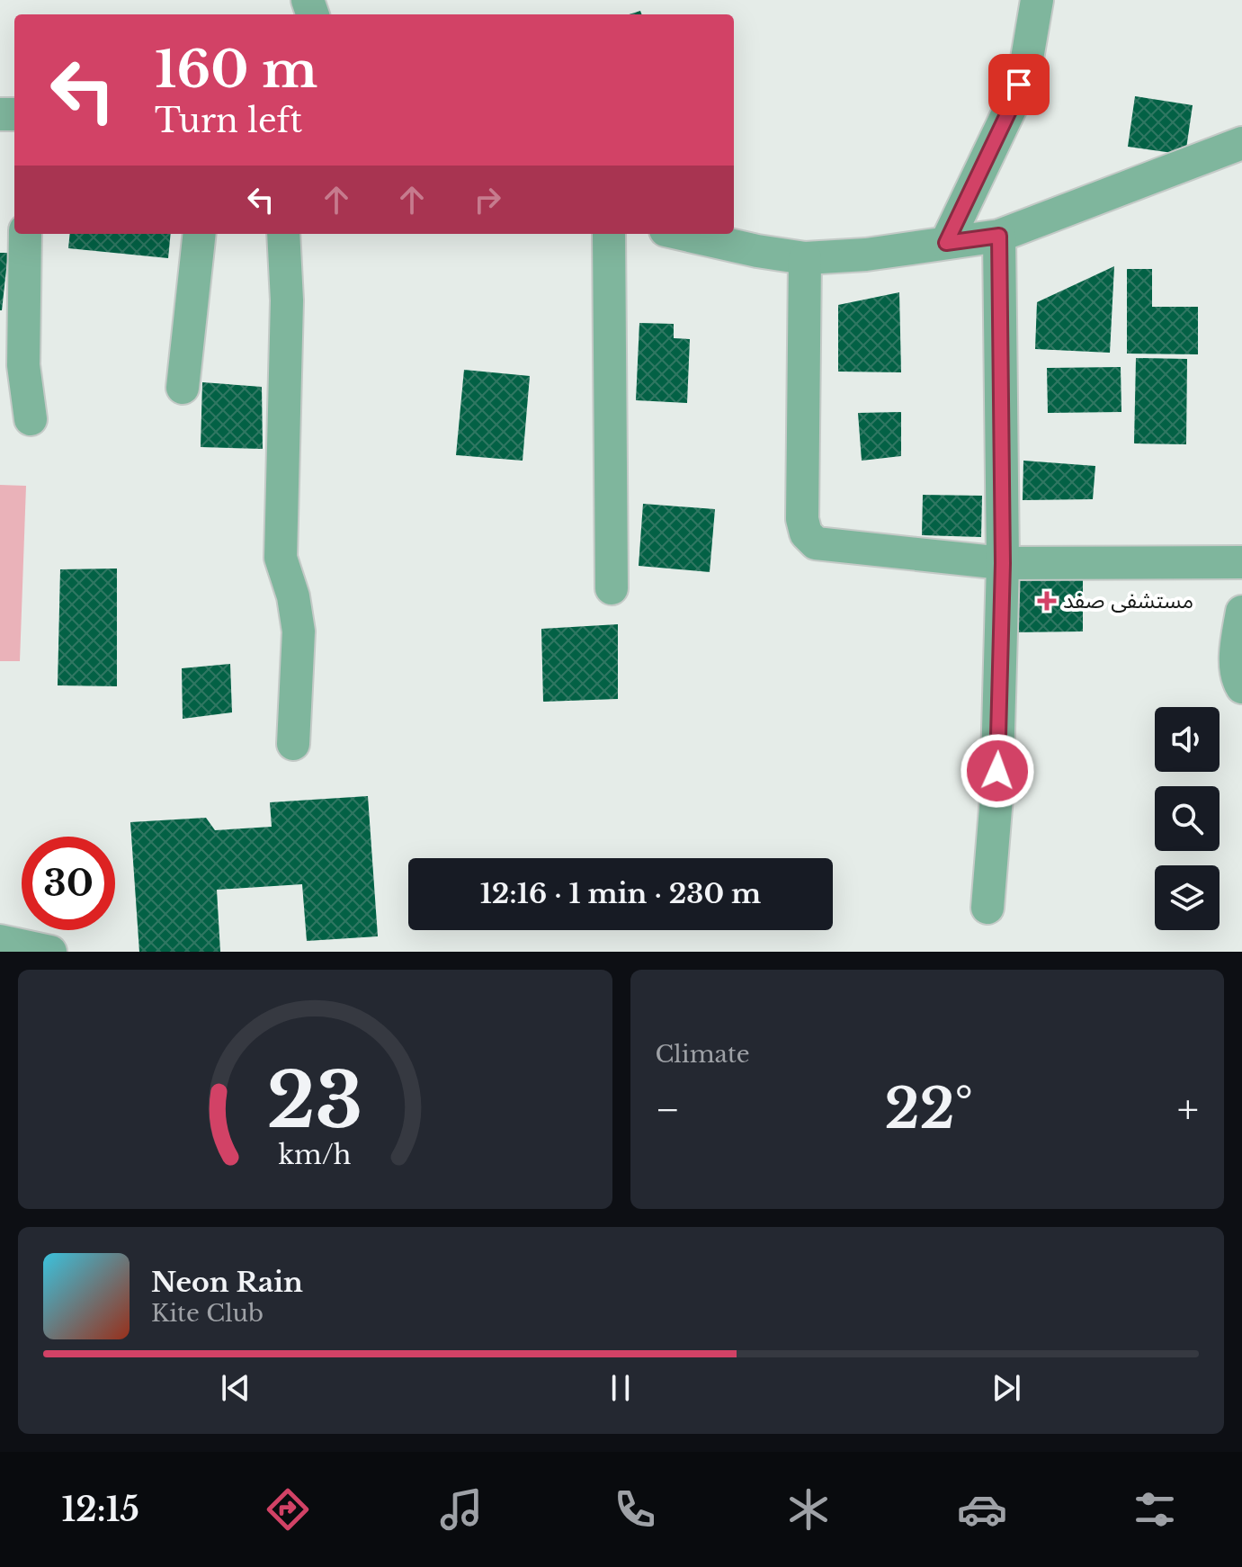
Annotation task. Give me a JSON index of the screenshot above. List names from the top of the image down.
{
  "places": {
    "health": ["مستشفى صفد"]
  },
  "page": {
    "turn": ["160 m", "Turn left"],
    "limit": "30",
    "trip": "12:16 · 1 min · 230 m",
    "tile": "Climate",
    "heat": ["−", "22°", "+"],
    "song": ["Neon Rain", "Kite Club"],
    "tabs": "12:15",
    "gauge": ["23", "km/h"]
  }
}
